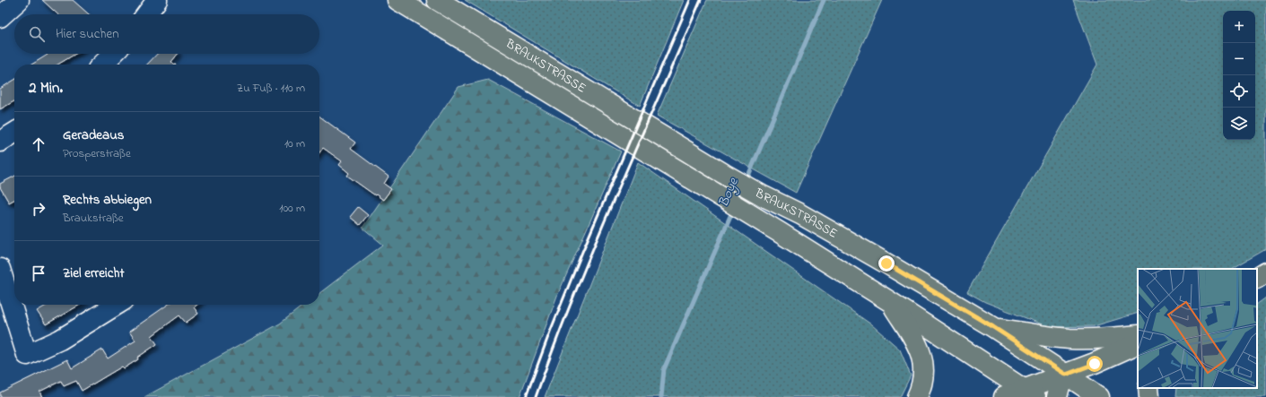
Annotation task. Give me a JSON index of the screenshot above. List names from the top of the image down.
{
  "streets": {
    "main road": ["BRAUKSTRASSE"]
  },
  "water": ["Boye"],
  "page": {
    "map_buttons": ["+", "−"],
    "search": "Hier suchen",
    "heading": ["2 Min.", "Zu Fuß · 110 m"],
    "list": [
      ["Geradeaus", "Prosperstraße", "10 m"],
      ["Rechts abbiegen", "Braukstraße", "100 m"],
      "Ziel erreicht"
    ]
  }
}
